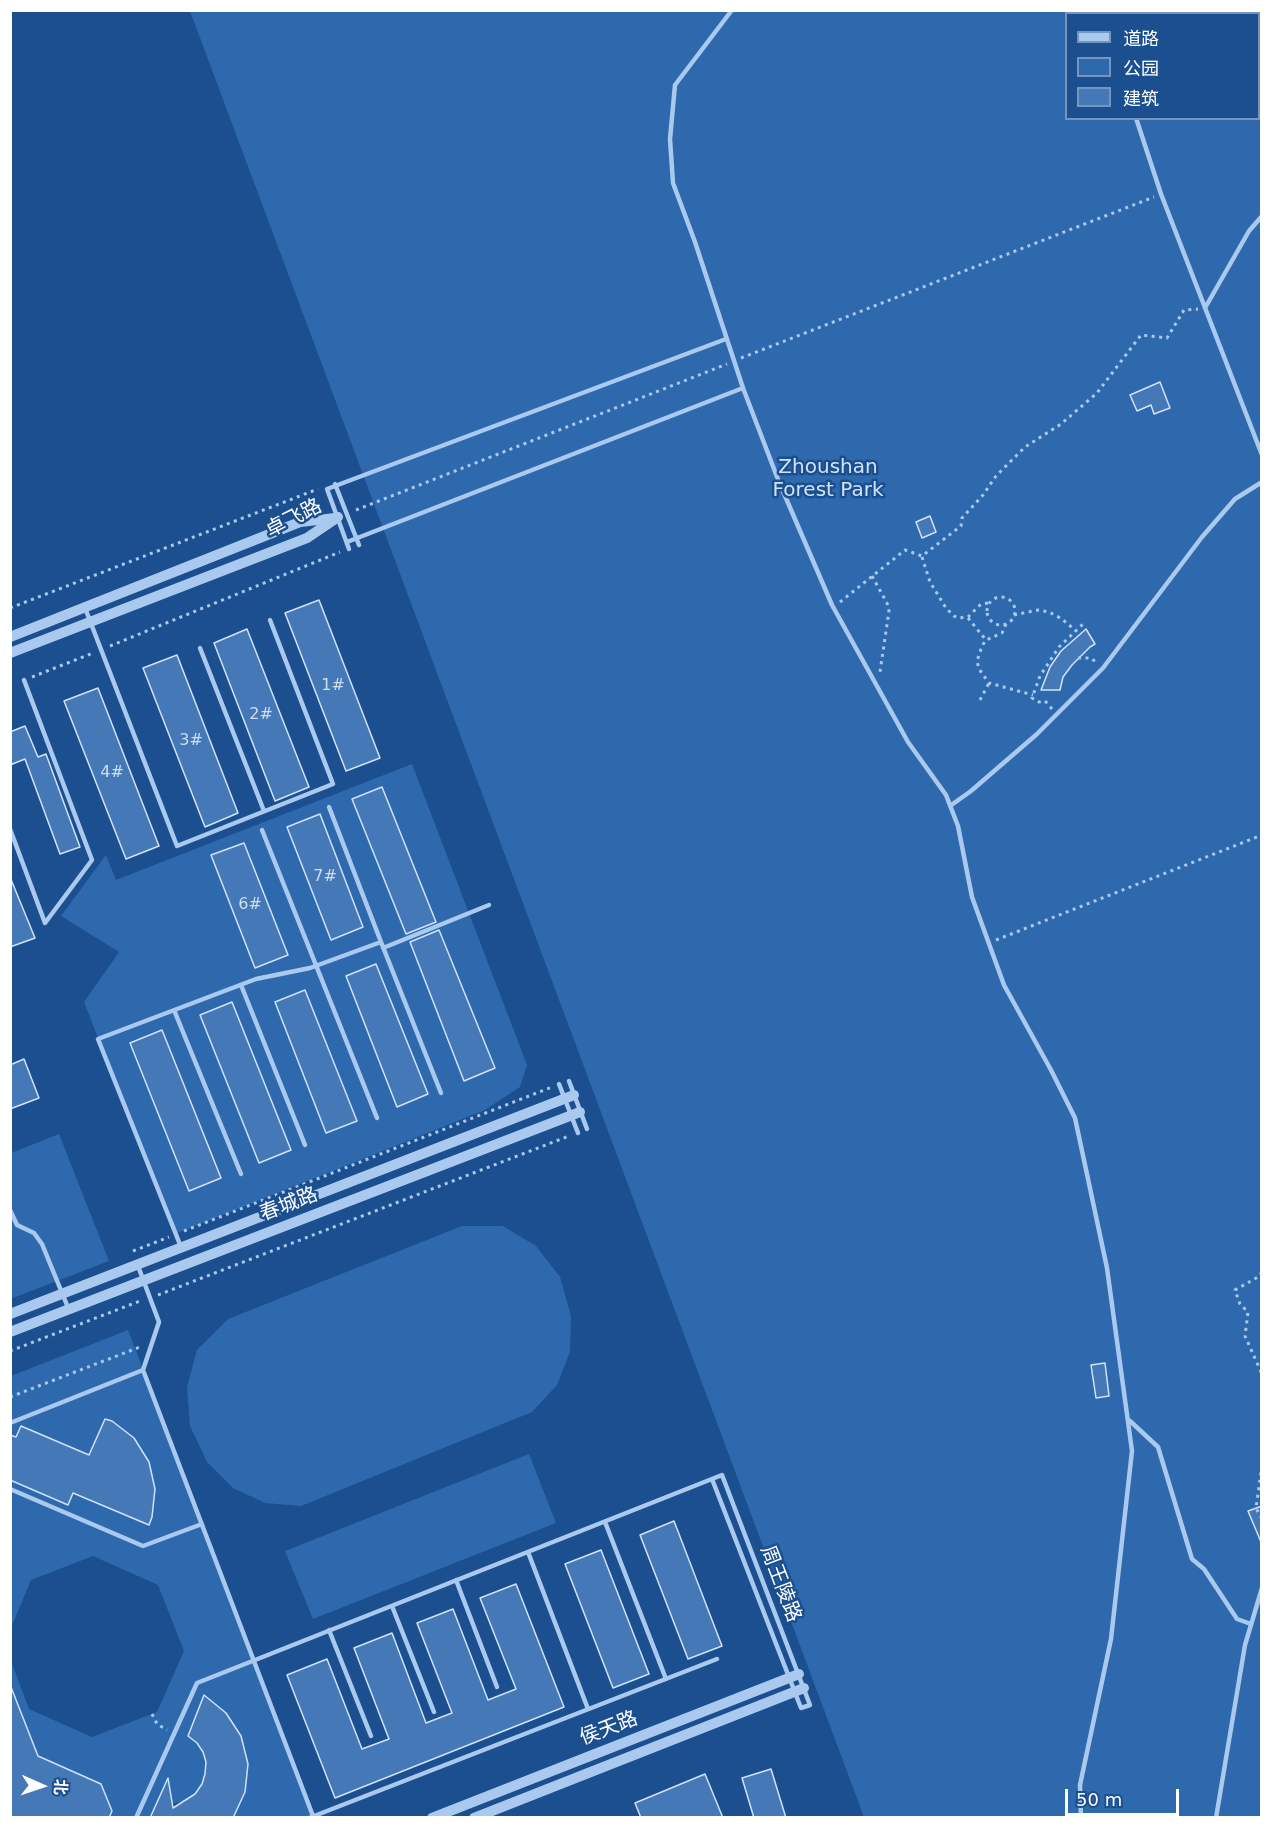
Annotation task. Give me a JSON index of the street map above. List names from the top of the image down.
{
  "streets": {
    "street": ["卓飞路", "春城路", "侯天路"],
    "lane": ["周王陵路"]
  },
  "crossings": [
    ["周王陵路", "侯天路"]
  ],
  "parks": ["Zhoushan Forest Park"],
  "house_numbers": [
    "1#",
    "2#",
    "3#",
    "4#",
    "7#",
    "6#"
  ],
  "legend": ["道路", "公园", "建筑"],
  "scale_bar": "50 m",
  "north": "right"
}
